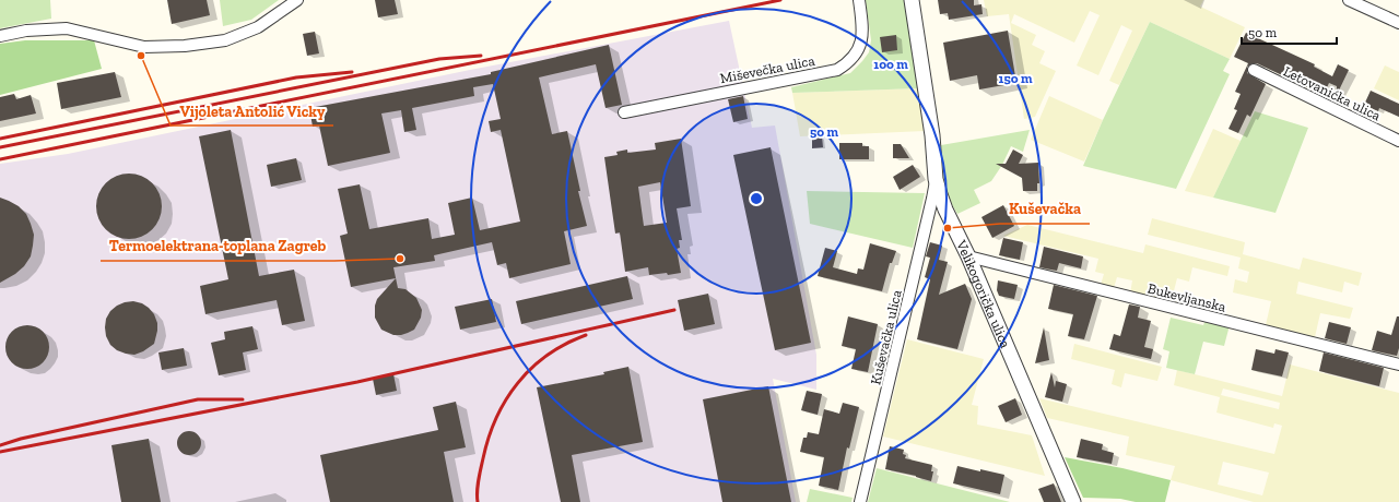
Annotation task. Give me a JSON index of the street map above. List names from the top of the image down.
{
  "streets": {
    "street": [
      "Miševečka ulica",
      "Letovanićka ulica",
      "Velikogorička ulica",
      "Bukevljanska",
      "Kuševačka ulica"
    ]
  },
  "crossings": [
    ["Velikogorička ulica", "Bukevljanska"],
    ["Velikogorička ulica", "Kuševačka ulica"]
  ],
  "places": ["Vijoleta Antolić Vicky", "Kuševačka", "Termoelektrana-toplana Zagreb"],
  "scale_bar": "50 m",
  "rings": ["100 m", "150 m", "50 m"]
}
